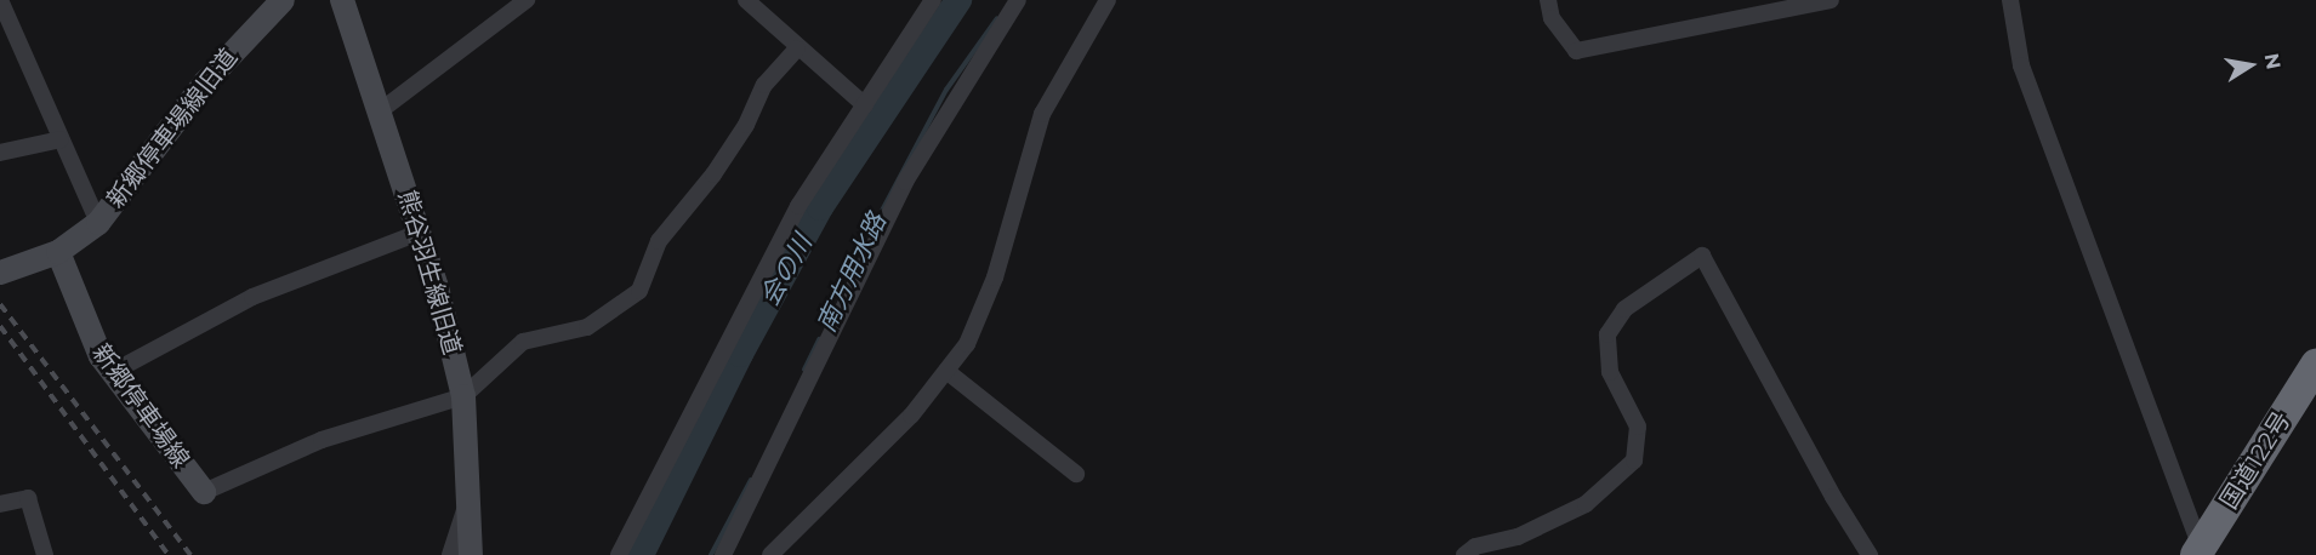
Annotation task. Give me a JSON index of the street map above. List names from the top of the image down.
{
  "streets": {
    "highway": ["国道122号"],
    "street": ["新郷停車場線旧道", "熊谷羽生線旧道", "新郷停車場線"]
  },
  "crossings": [
    ["新郷停車場線旧道", "新郷停車場線"]
  ],
  "water": ["会の川", "南方用水路"],
  "north": "right"
}
